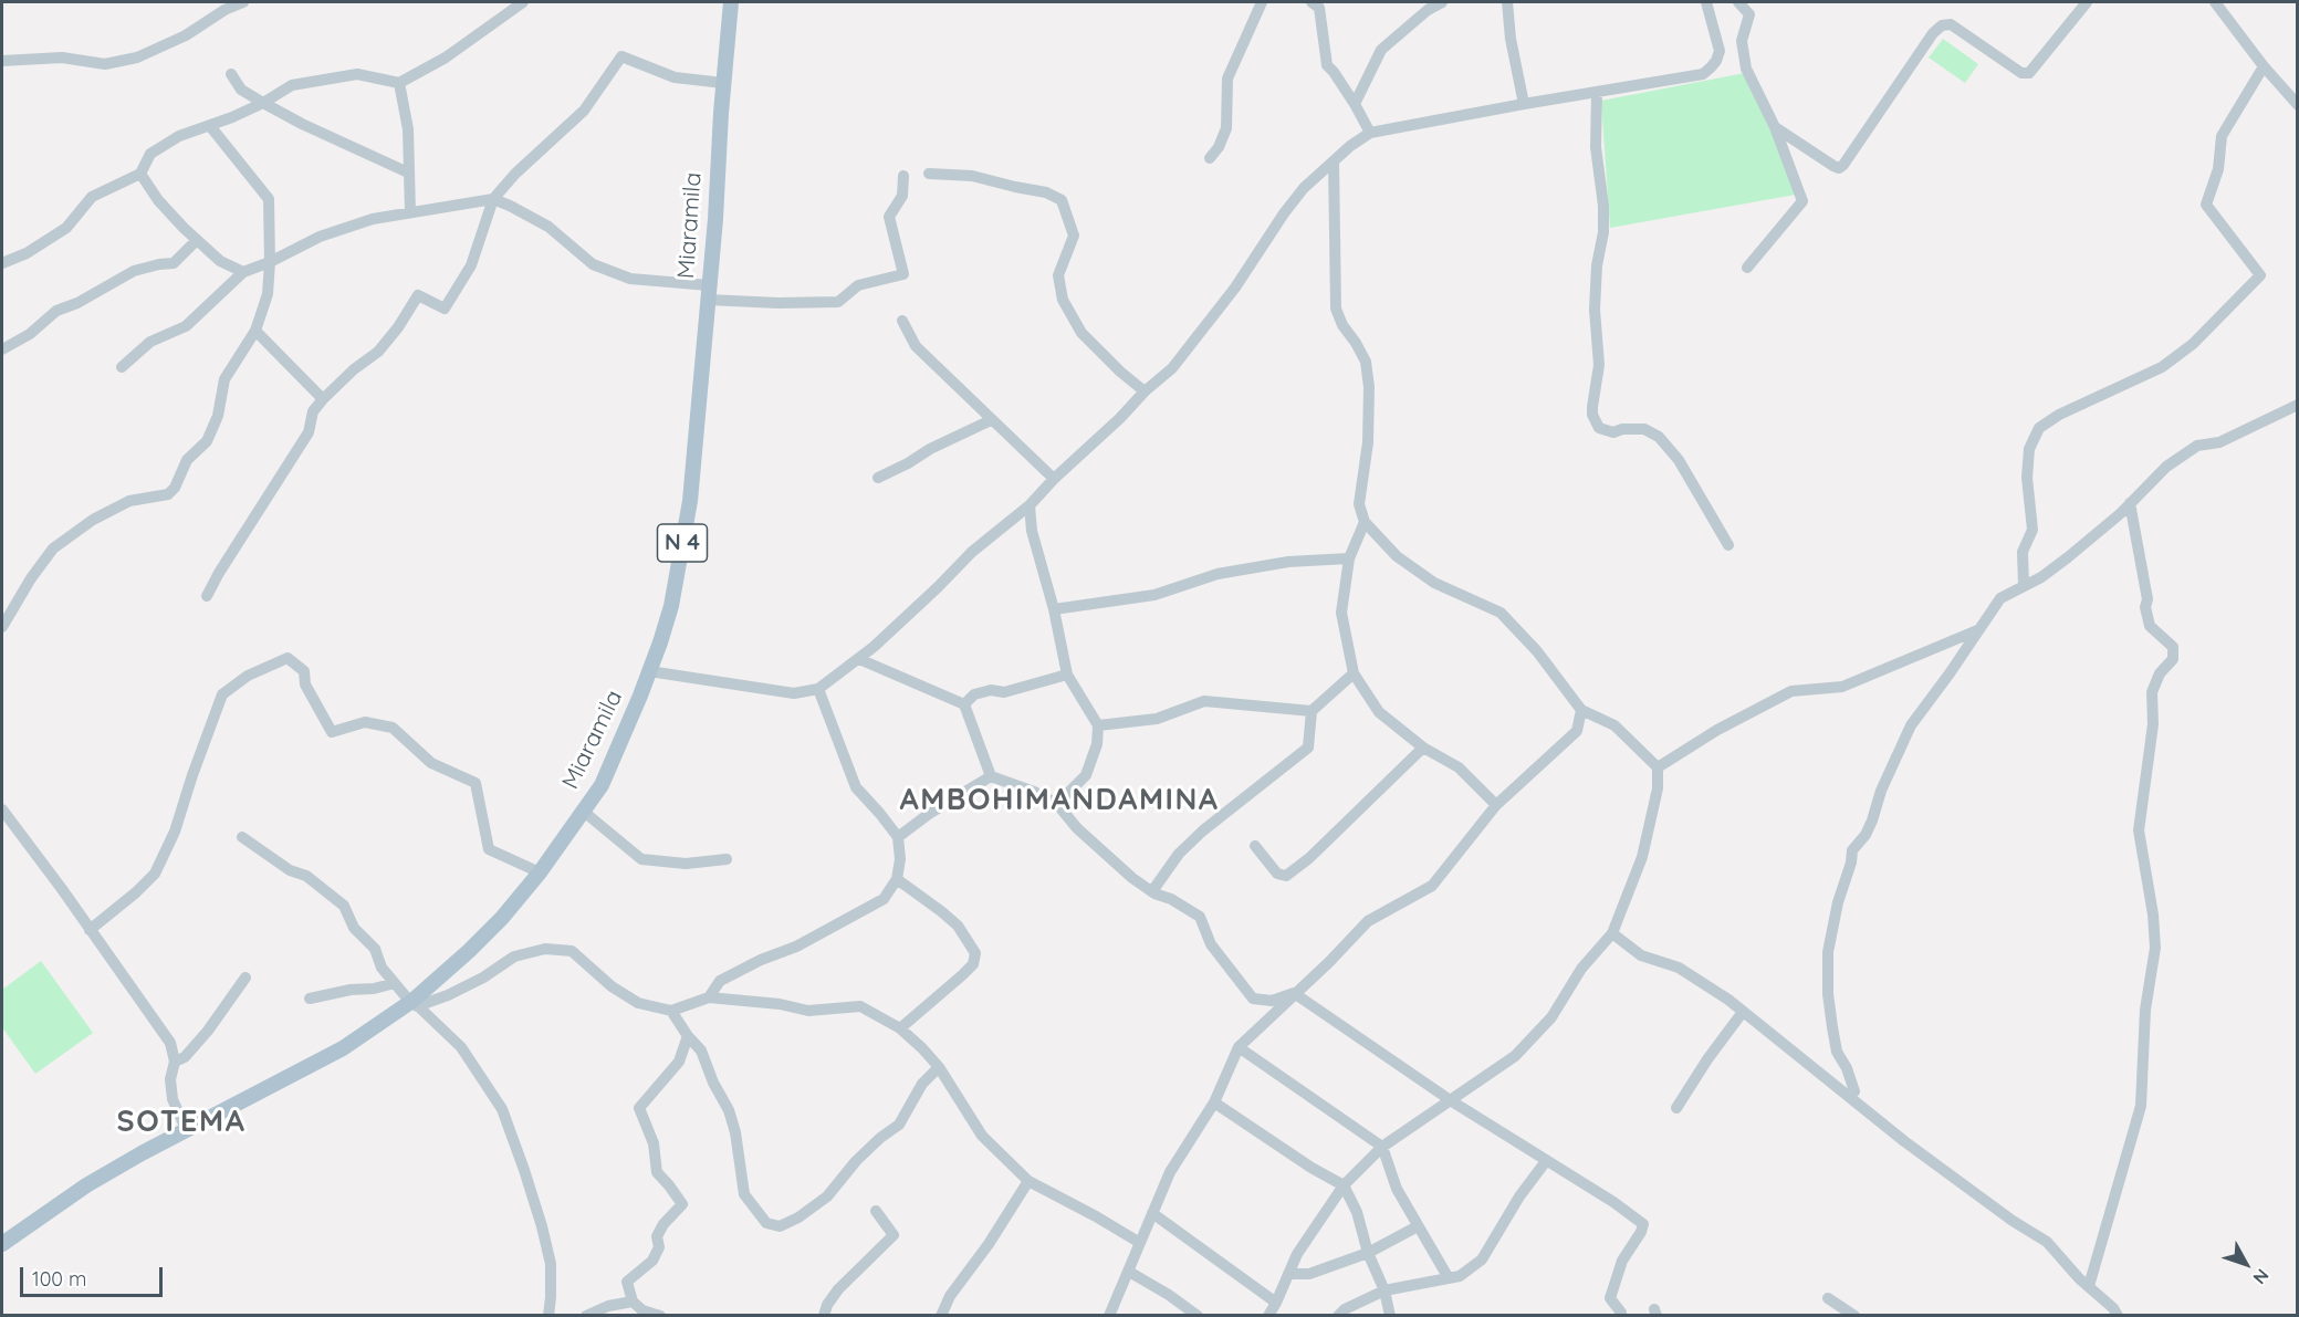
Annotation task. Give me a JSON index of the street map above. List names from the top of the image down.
{
  "streets": {
    "main road": ["Miaramila", "N 4"]
  },
  "districts": ["AMBOHIMANDAMINA", "SOTEMA"],
  "scale_bar": "100 m",
  "north": "bottom right"
}
